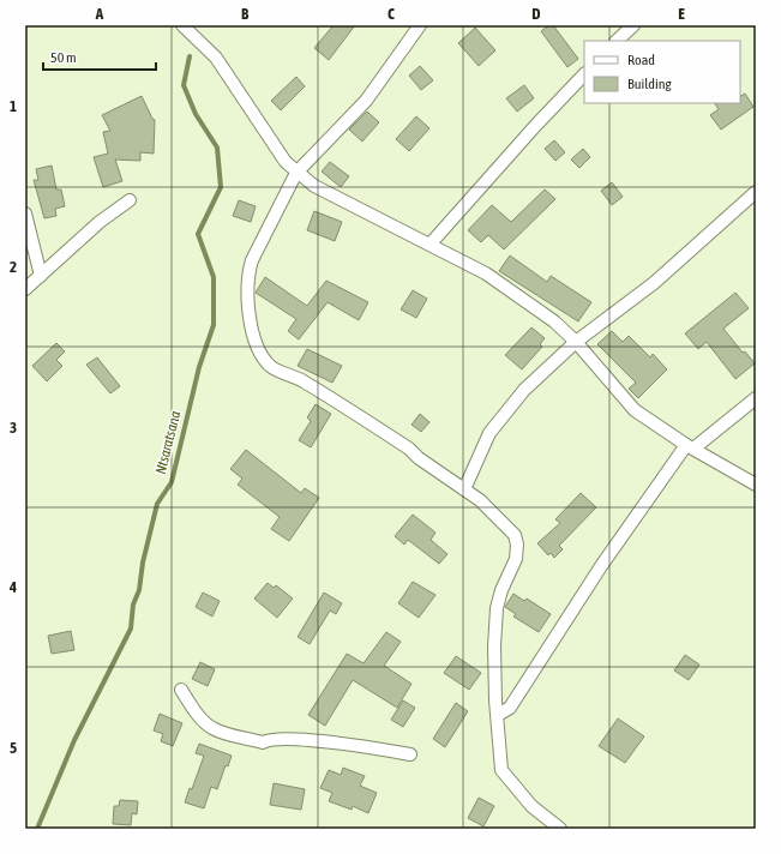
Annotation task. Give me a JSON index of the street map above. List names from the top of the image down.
{
  "water": ["Ntsaratsana"],
  "legend": ["Road", "Building"],
  "scale_bar": "50 m",
  "grid": {
    "columns": [
      "A",
      "B",
      "C",
      "D",
      "E"
    ],
    "rows": [
      "1",
      "2",
      "3",
      "4",
      "5"
    ]
  }
}
